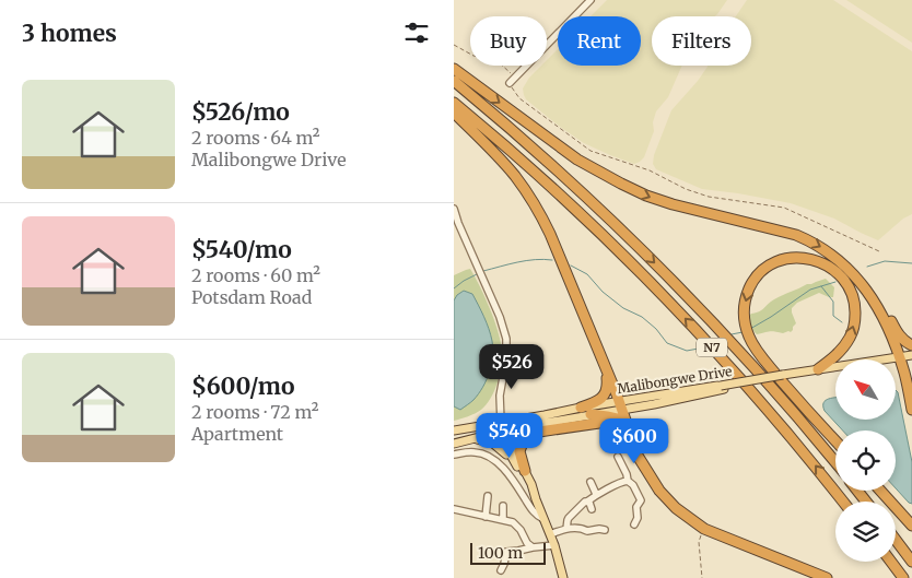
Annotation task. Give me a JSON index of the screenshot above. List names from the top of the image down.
{
  "streets": {
    "highway": ["N7"],
    "main road": ["Malibongwe Drive"]
  },
  "scale_bar": "100 m",
  "north": "top left",
  "page": {
    "heading": "3 homes",
    "chip": ["Buy", "Rent", "Filters"],
    "list": [
      {
        "name": "$526/mo",
        "note": "2 rooms · 64 m² · Malibongwe Drive"
      },
      {
        "name": "$540/mo",
        "note": "2 rooms · 60 m² · Potsdam Road"
      },
      {
        "name": "$600/mo",
        "note": "2 rooms · 72 m² · Apartment"
      }
    ],
    "price": ["$526", "$540", "$600"],
    "scale": "100 m"
  }
}
